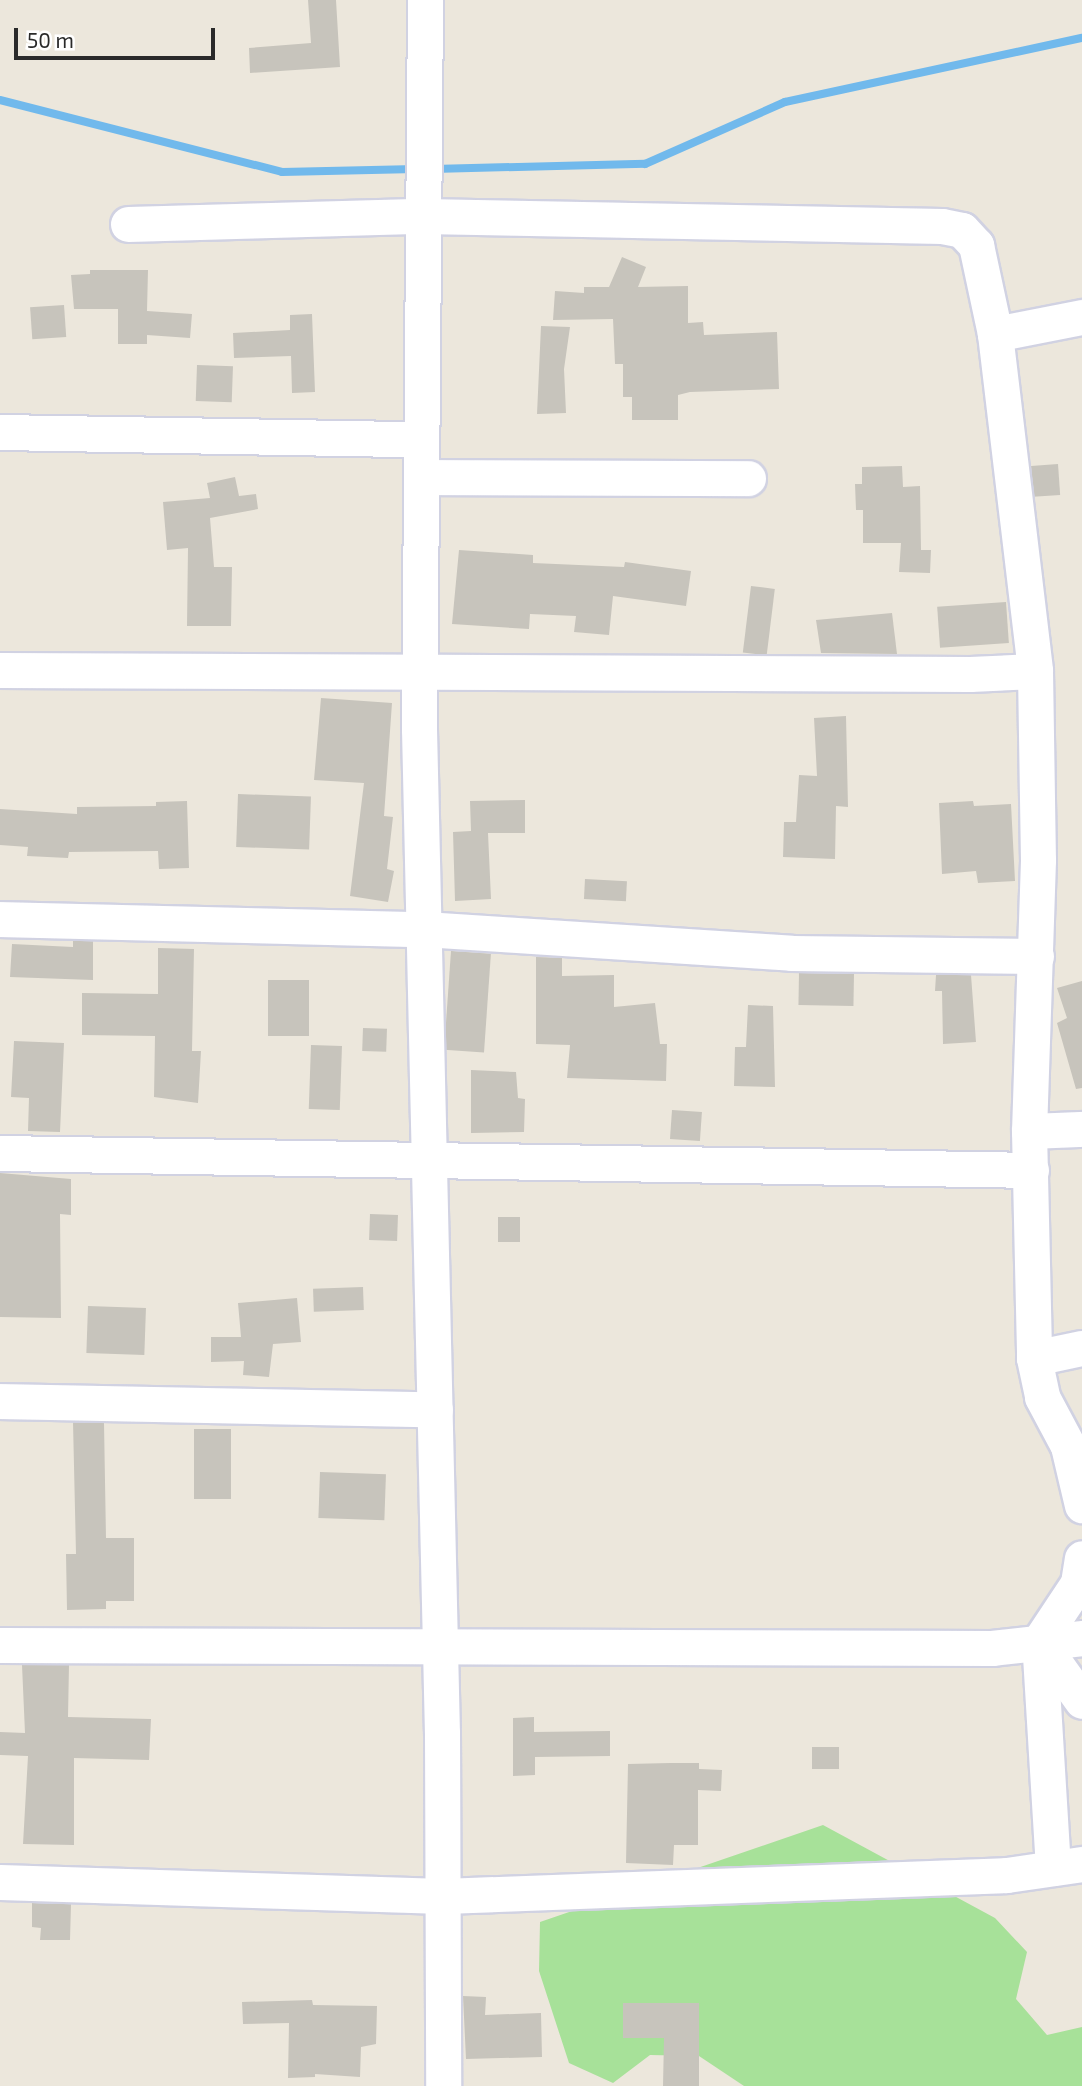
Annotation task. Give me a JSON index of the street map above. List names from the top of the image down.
{
  "scale_bar": "50 m"
}
